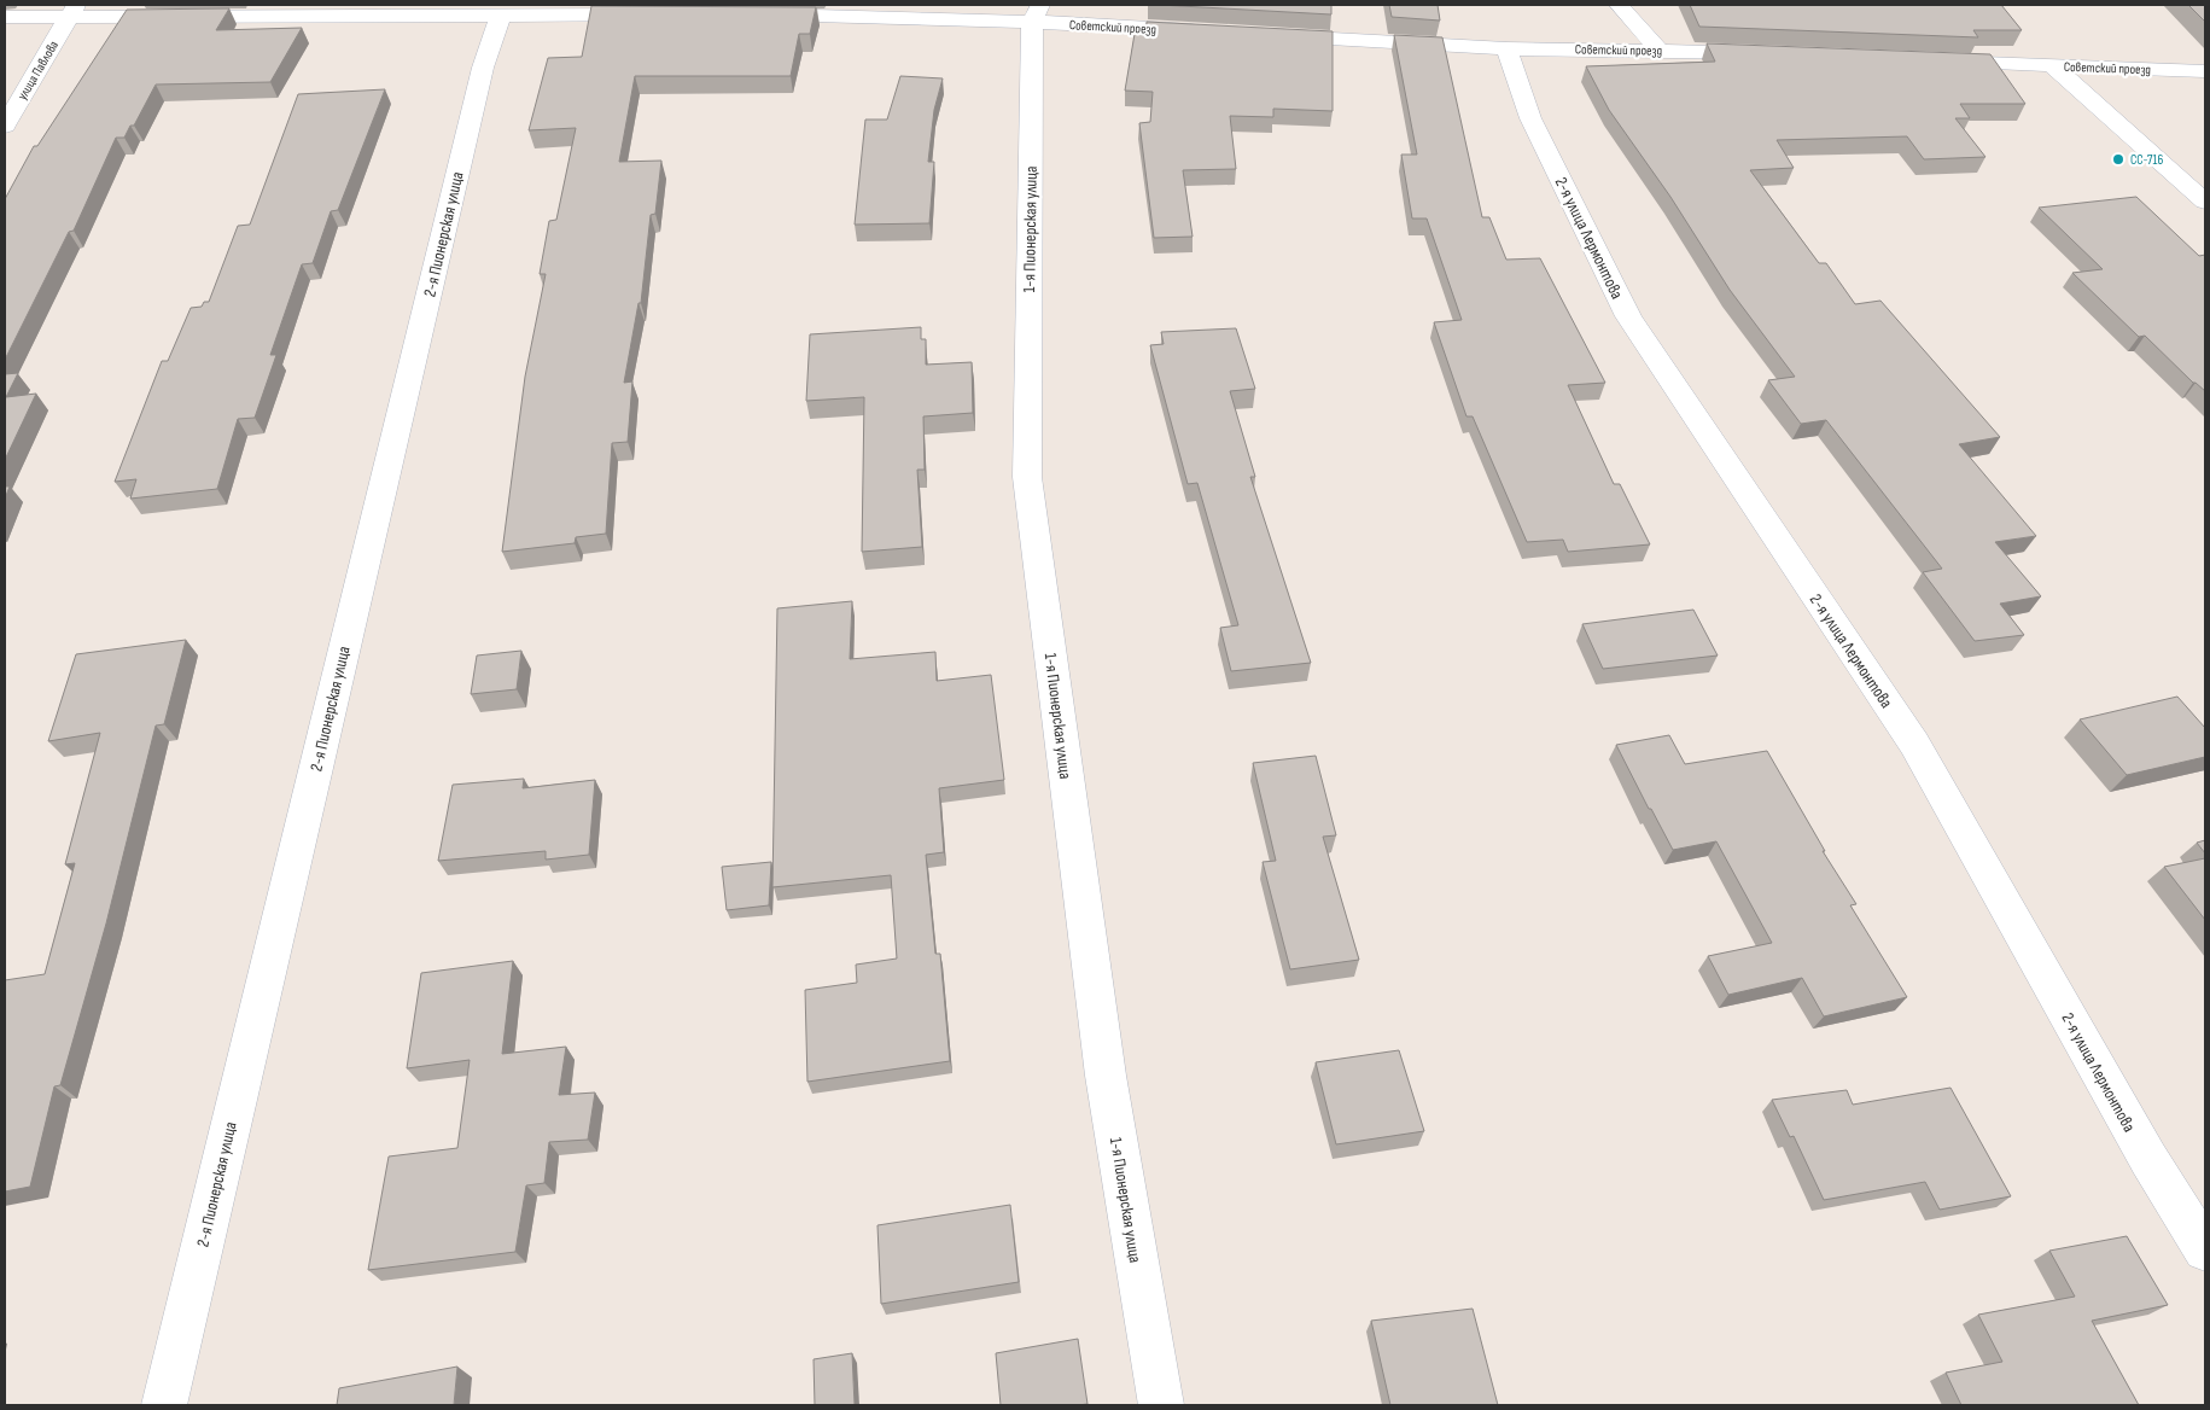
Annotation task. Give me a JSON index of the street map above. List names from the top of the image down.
{
  "streets": {
    "street": [
      "Советский проезд",
      "улица Павлова",
      "1-я Пионерская улица",
      "2-я Пионерская улица",
      "2-я улица Лермонтова"
    ]
  },
  "crossings": [
    ["Советский проезд", "1-я Пионерская улица"],
    ["Советский проезд", "2-я улица Лермонтова"]
  ],
  "places": ["СС-716"]
}
